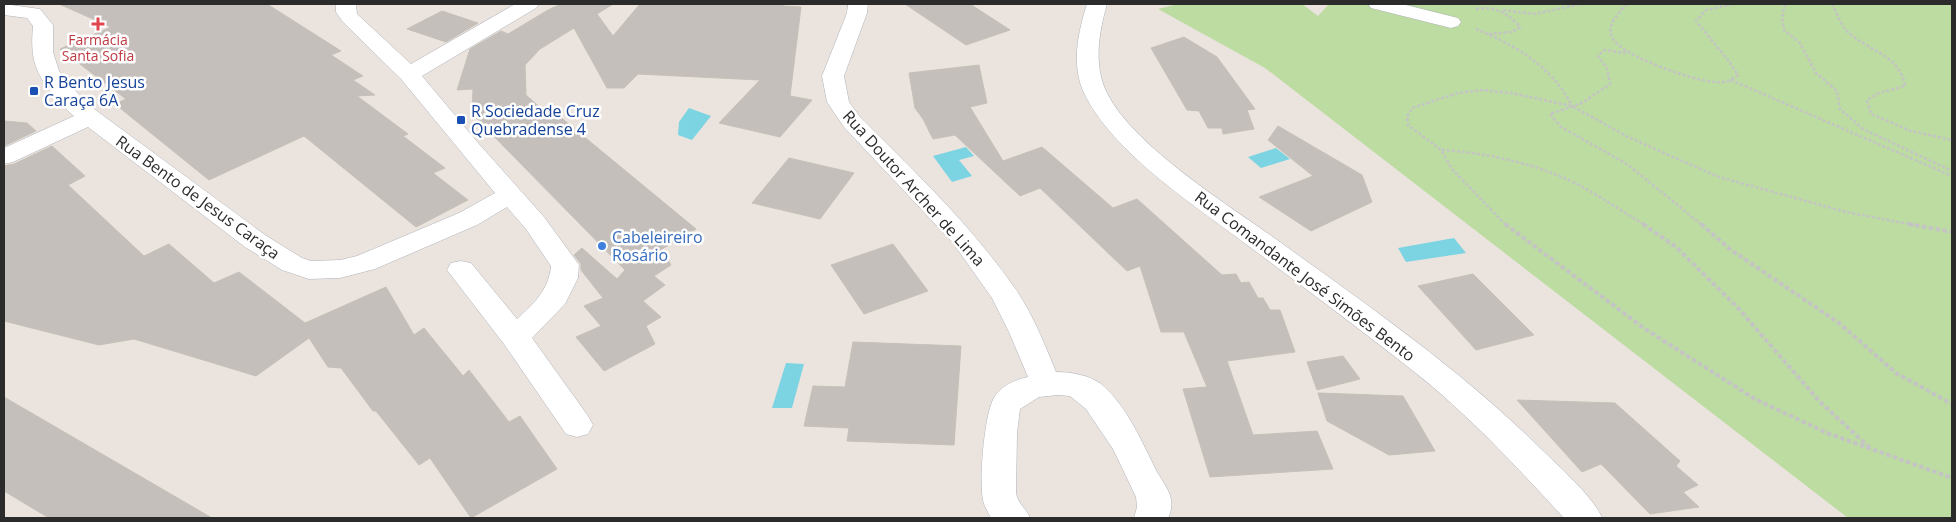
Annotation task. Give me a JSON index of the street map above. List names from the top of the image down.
{
  "streets": {
    "street": ["Rua Doutor Archer de Lima", "Rua Bento de Jesus Caraça", "Rua Comandante José Simões Bento"]
  },
  "places": {
    "health": ["Farmácia Santa Sofia"],
    "transit": ["R Bento Jesus Caraça 6A", "R Sociedade Cruz Quebradense 4"],
    "other": ["Cabeleireiro Rosário"]
  }
}
